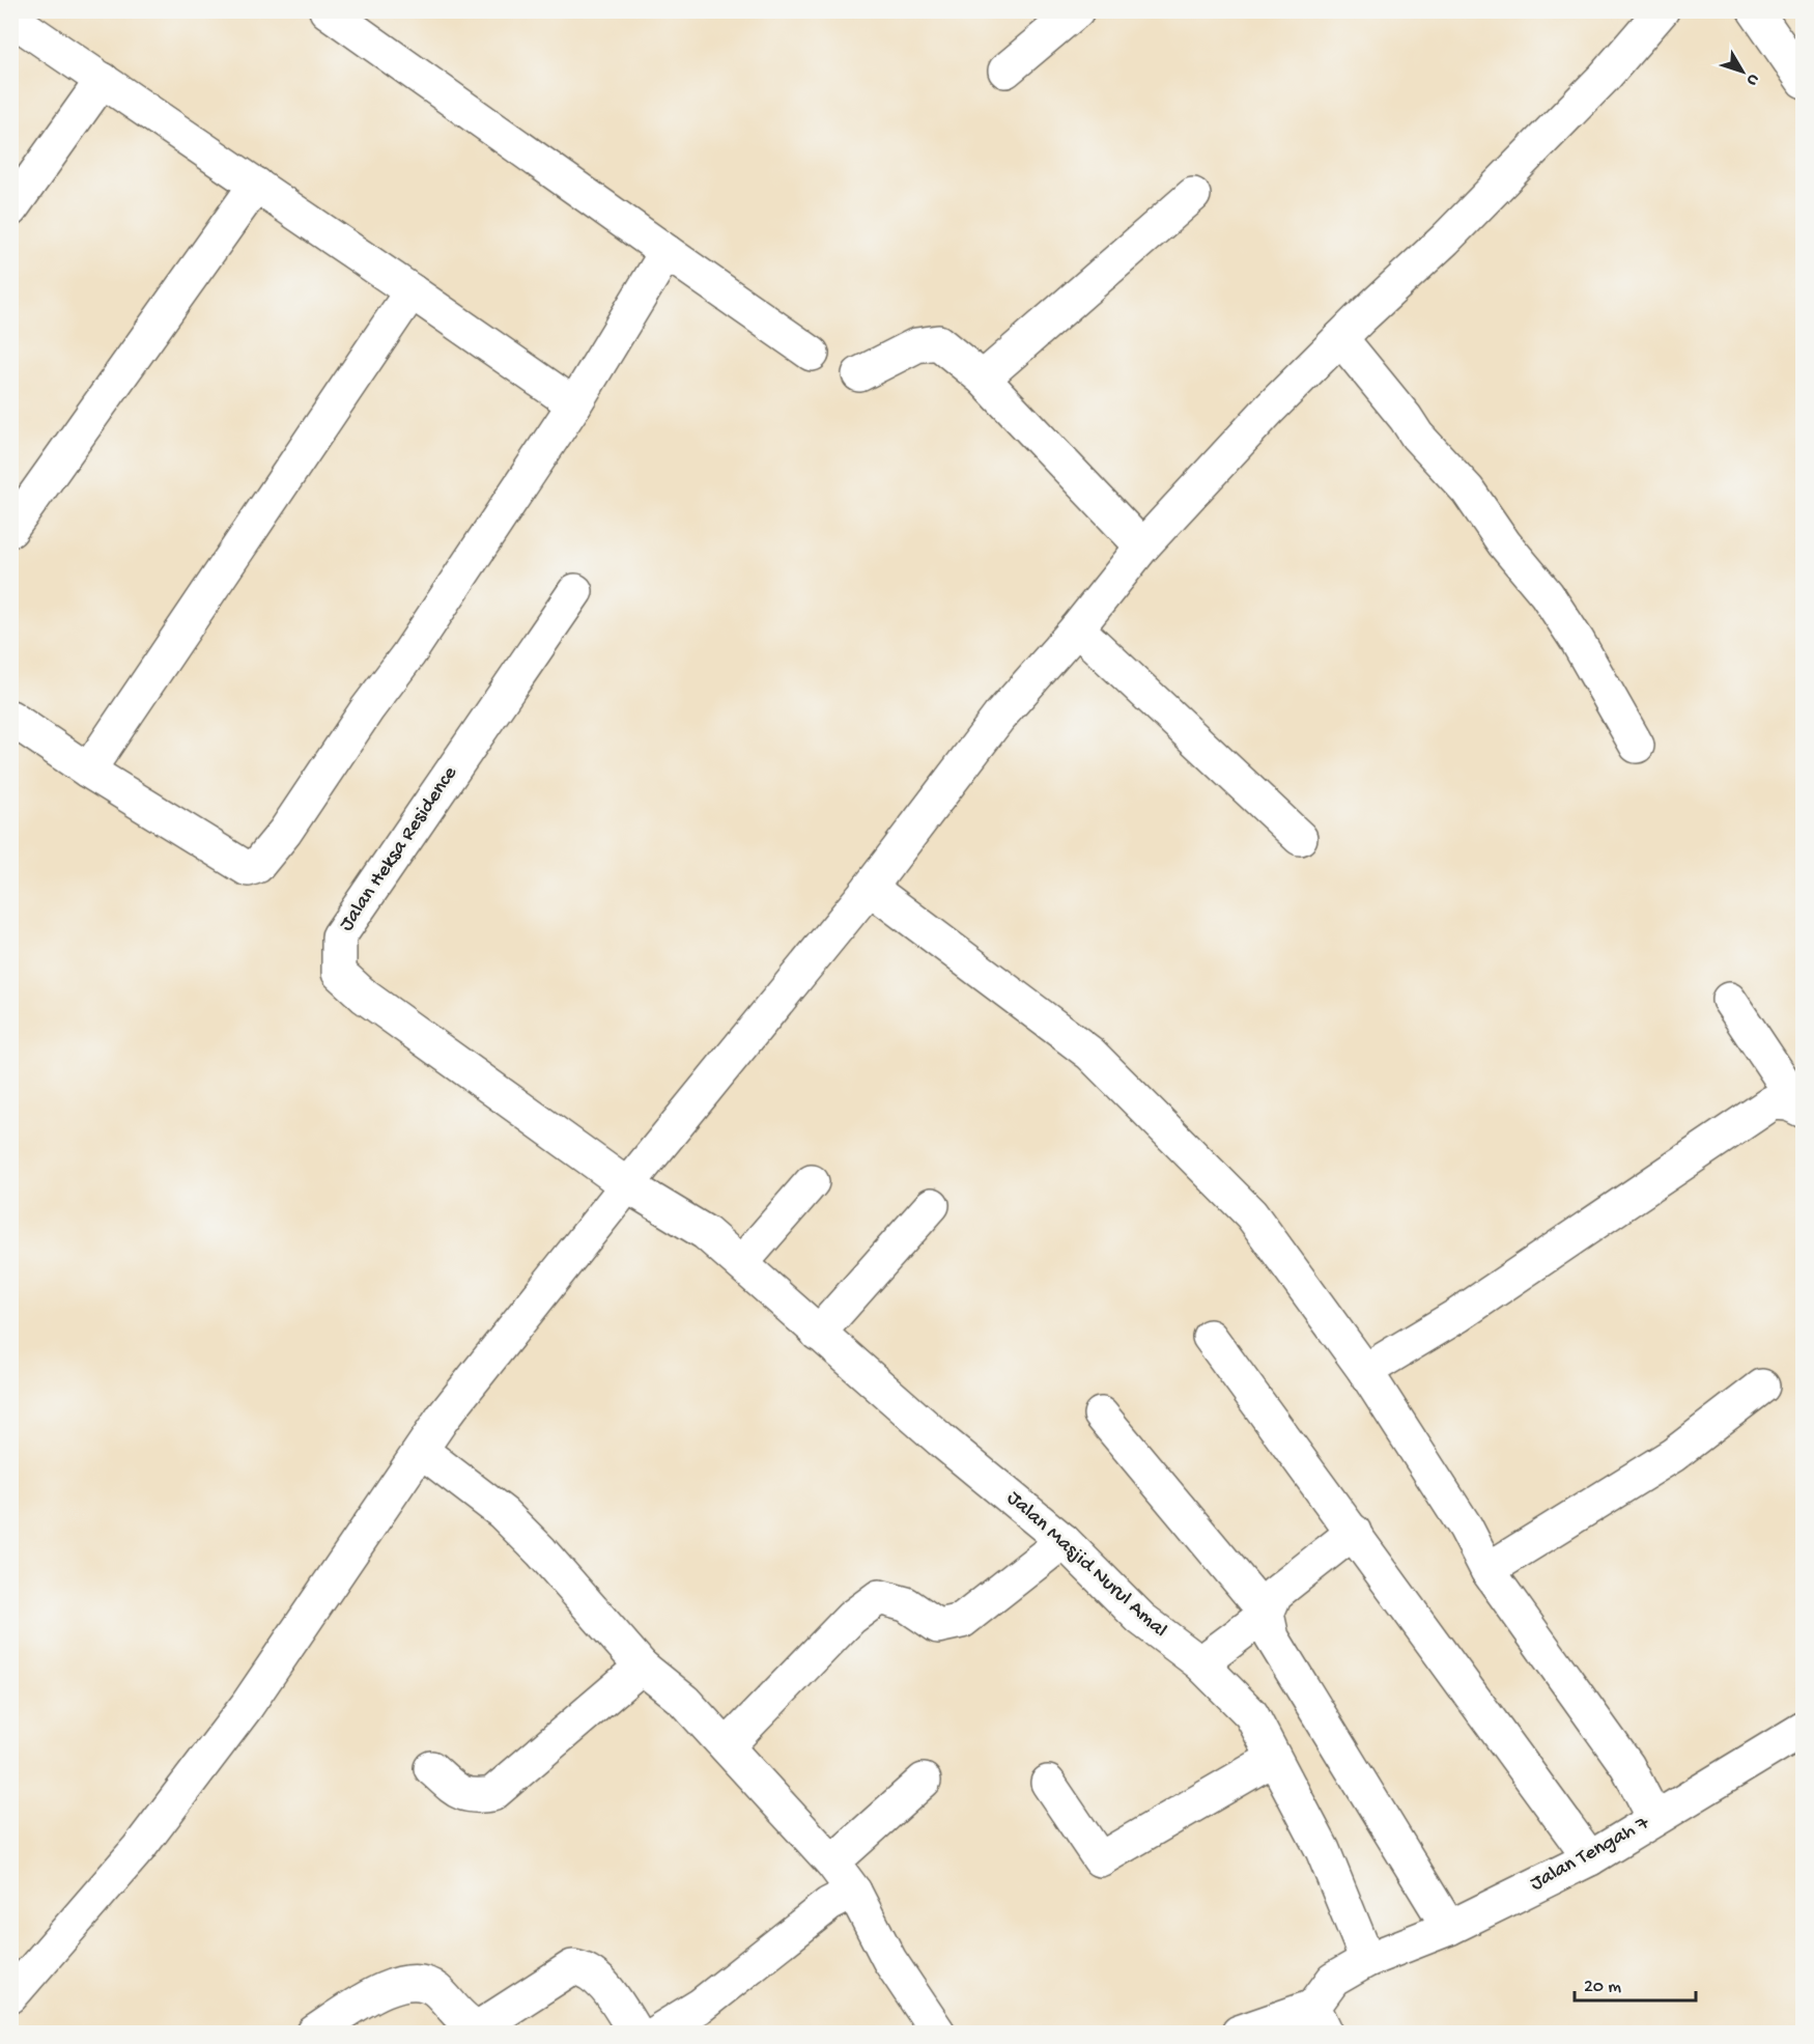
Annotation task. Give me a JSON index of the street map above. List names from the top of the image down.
{
  "streets": {
    "street": ["Jalan Heksa Residence", "Jalan Masjid Nurul Amal", "Jalan Tengah 7"]
  },
  "crossings": [
    ["Jalan Heksa Residence", "Jalan Masjid Nurul Amal"],
    ["Jalan Masjid Nurul Amal", "Jalan Tengah 7"]
  ],
  "scale_bar": "20 m",
  "north": "bottom right"
}
